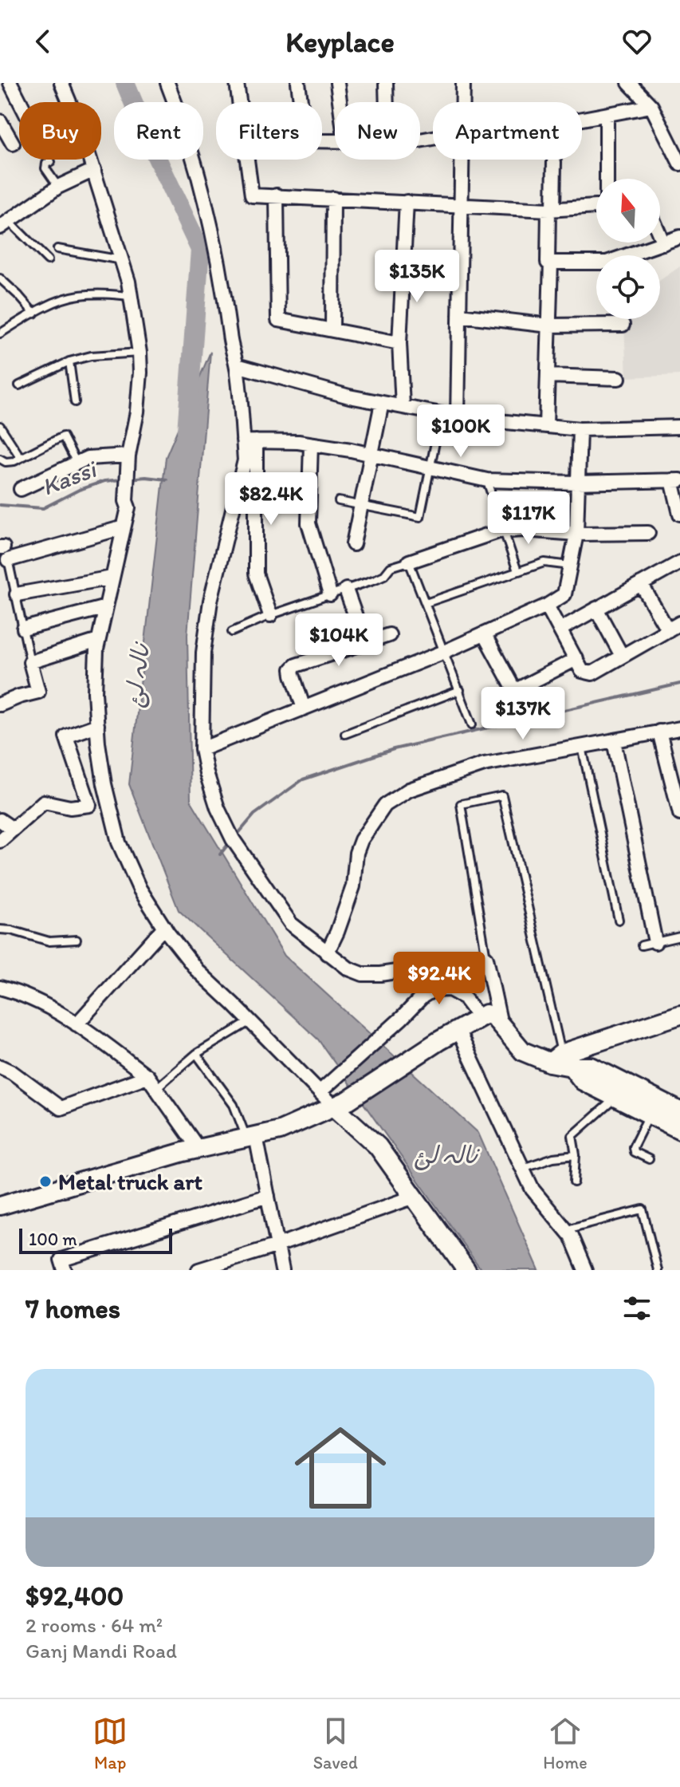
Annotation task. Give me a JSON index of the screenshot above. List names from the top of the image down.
{
  "water": ["Kassi", "نالہ لئ"],
  "places": ["Metal truck art"],
  "scale_bar": "100 m",
  "north": "top",
  "page": {
    "header": "Keyplace",
    "chip": [
      "Buy",
      "Rent",
      "Filters",
      "New",
      "Apartment"
    ],
    "price": [
      "$135K",
      "$100K",
      "$82.4K",
      "$117K",
      "$104K",
      "$137K",
      "$92.4K"
    ],
    "scale": "100 m",
    "heading": "7 homes",
    "list": [
      {
        "name": "$92,400",
        "note": "2 rooms · 64 m² · Ganj Mandi Road"
      }
    ],
    "tabs": ["Map", "Saved", "Home"]
  }
}
